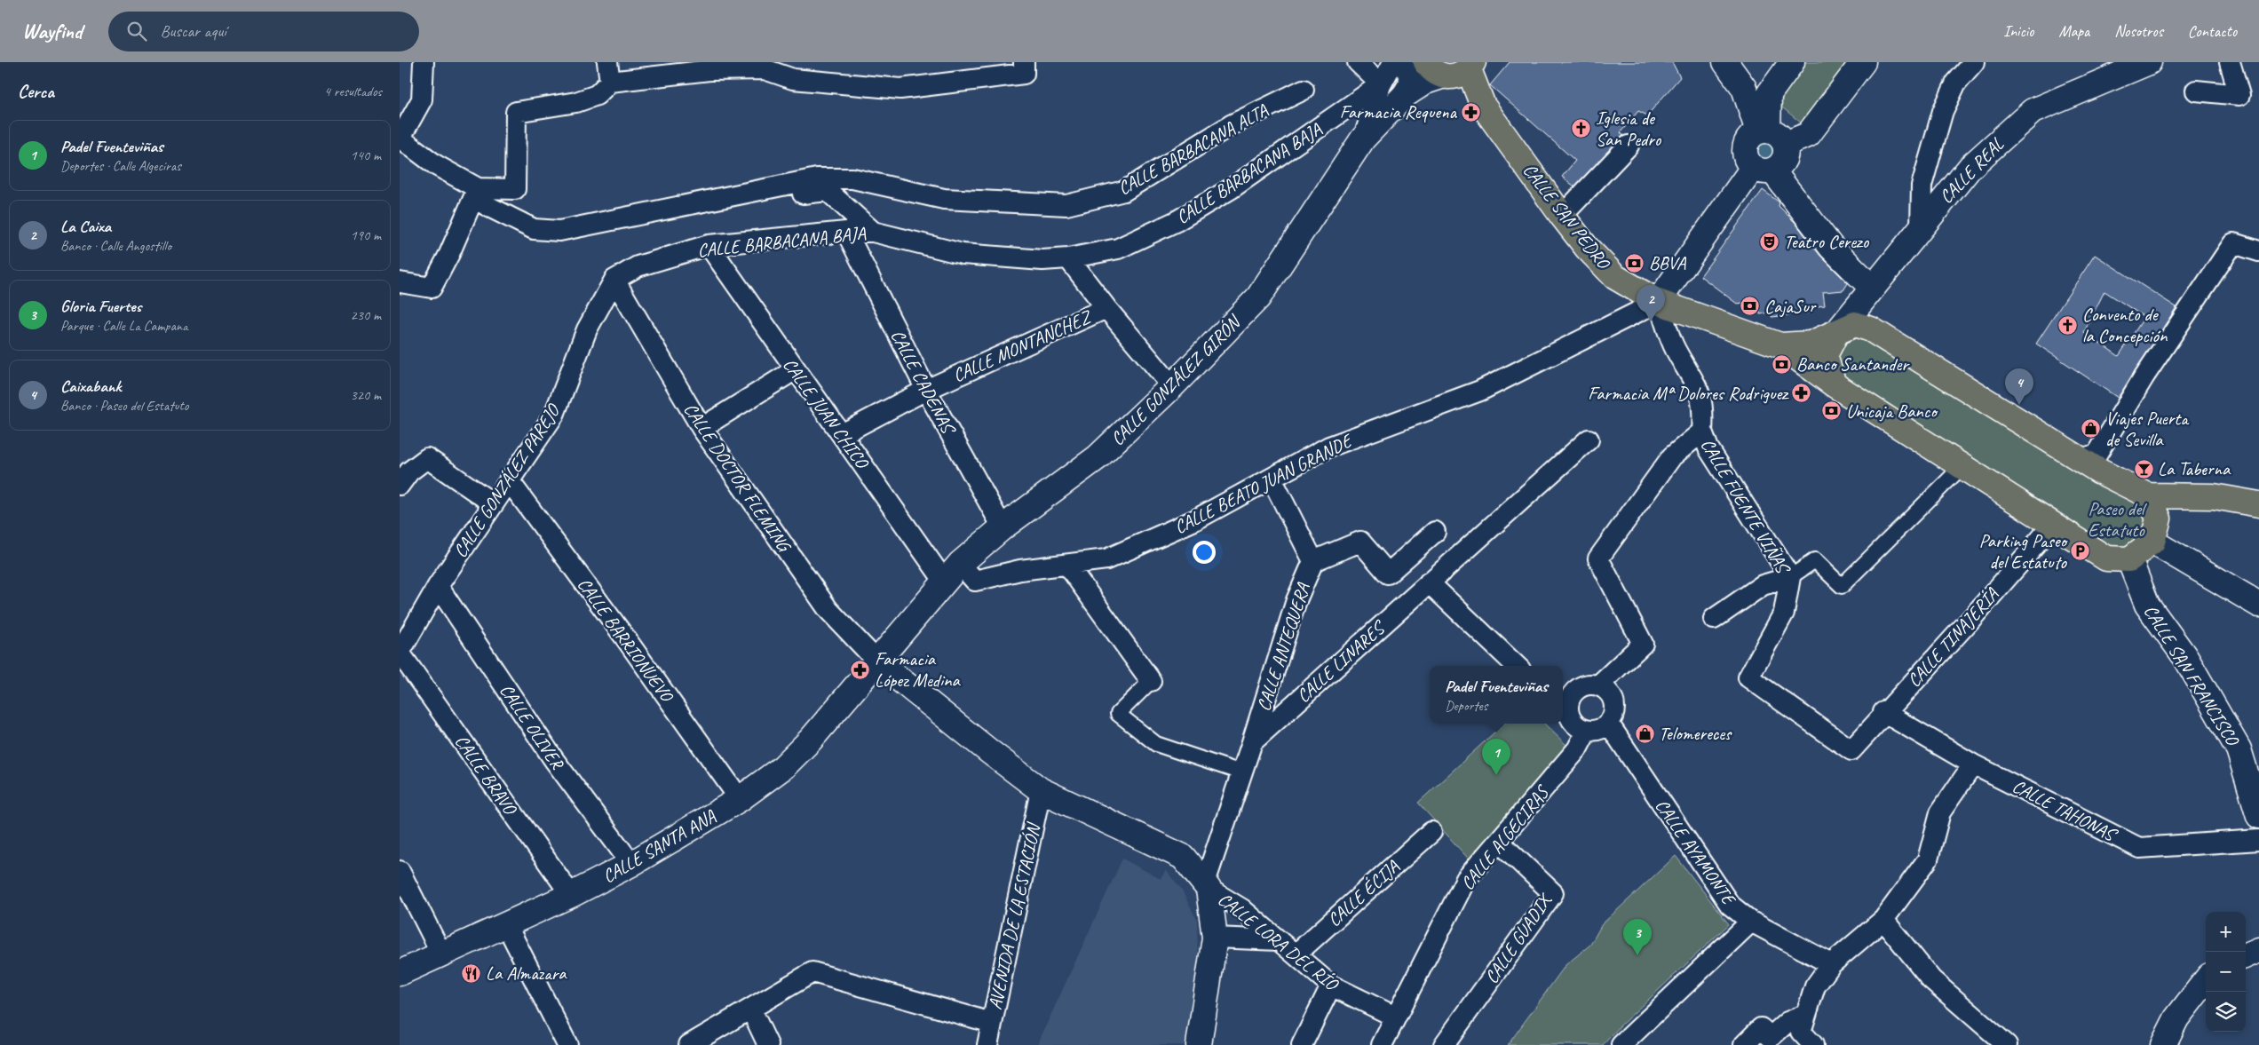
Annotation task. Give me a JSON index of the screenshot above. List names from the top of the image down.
{
  "streets": {
    "main road": ["CALLE SAN PEDRO"],
    "street": [
      "CALLE BARBACANA ALTA",
      "CALLE REAL",
      "CALLE BARBACANA BAJA",
      "CALLE MONTANCHEZ",
      "CALLE CADENAS",
      "CALLE GONZÁLEZ GIRÓN",
      "CALLE JUAN CHICO",
      "CALLE DOCTOR FLEMING",
      "CALLE GONZÁLEZ PAREJO",
      "CALLE BEATO JUAN GRANDE",
      "CALLE FUENTE VIÑAS",
      "CALLE TINAJERÍA",
      "CALLE BARRIONUEVO",
      "CALLE ANTEQUERA",
      "CALLE LINARES",
      "CALLE SAN FRANCISCO",
      "CALLE OLIVER",
      "CALLE BRAVO",
      "CALLE TAHONAS",
      "CALLE ALGECIRAS",
      "CALLE SANTA ANA",
      "CALLE AYAMONTE",
      "CALLE ÉCIJA",
      "AVENIDA DE LA ESTACIÓN",
      "CALLE GUADIX",
      "CALLE LORA DEL RÍO"
    ]
  },
  "crossings": [
    ["CALLE BARBACANA ALTA", "CALLE BARBACANA BAJA"],
    ["CALLE BARBACANA BAJA", "CALLE CADENAS"],
    ["CALLE BARBACANA BAJA", "CALLE JUAN CHICO"],
    ["CALLE BARBACANA BAJA", "CALLE DOCTOR FLEMING"],
    ["CALLE BARBACANA BAJA", "CALLE GONZÁLEZ PAREJO"],
    ["CALLE SAN PEDRO", "CALLE BEATO JUAN GRANDE"],
    ["CALLE MONTANCHEZ", "CALLE CADENAS"],
    ["CALLE MONTANCHEZ", "CALLE JUAN CHICO"],
    ["CALLE CADENAS", "CALLE GONZÁLEZ GIRÓN"],
    ["CALLE GONZÁLEZ GIRÓN", "CALLE JUAN CHICO"],
    ["CALLE GONZÁLEZ GIRÓN", "CALLE DOCTOR FLEMING"],
    ["CALLE GONZÁLEZ GIRÓN", "CALLE BEATO JUAN GRANDE"],
    ["CALLE GONZÁLEZ GIRÓN", "CALLE SANTA ANA"],
    ["CALLE DOCTOR FLEMING", "CALLE GONZÁLEZ PAREJO"],
    ["CALLE DOCTOR FLEMING", "CALLE SANTA ANA"],
    ["CALLE GONZÁLEZ PAREJO", "CALLE BARRIONUEVO"],
    ["CALLE GONZÁLEZ PAREJO", "CALLE OLIVER"],
    ["CALLE GONZÁLEZ PAREJO", "CALLE BRAVO"],
    ["CALLE FUENTE VIÑAS", "CALLE TINAJERÍA"],
    ["CALLE FUENTE VIÑAS", "CALLE ALGECIRAS"],
    ["CALLE FUENTE VIÑAS", "CALLE AYAMONTE"],
    ["CALLE TINAJERÍA", "CALLE TAHONAS"],
    ["CALLE BARRIONUEVO", "CALLE SANTA ANA"],
    ["CALLE ANTEQUERA", "CALLE LINARES"],
    ["CALLE ANTEQUERA", "CALLE LORA DEL RÍO"],
    ["CALLE OLIVER", "CALLE SANTA ANA"],
    ["CALLE BRAVO", "CALLE SANTA ANA"],
    ["CALLE ALGECIRAS", "CALLE AYAMONTE"],
    ["CALLE ALGECIRAS", "CALLE GUADIX"],
    ["CALLE ALGECIRAS", "CALLE LORA DEL RÍO"],
    ["CALLE ÉCIJA", "CALLE LORA DEL RÍO"]
  ],
  "parks": ["Paseo del Estatuto"],
  "places": {
    "pharmacy": ["Farmacia Requena", "Farmacia Mª Dolores Rodriguez", "Farmacia López Medina"],
    "church": ["Iglesia de San Pedro", "Convento de la Concepción"],
    "theatre": ["Teatro Cerezo"],
    "bank": [
      "BBVA",
      "CajaSur",
      "Banco Santander",
      "Unicaja Banco"
    ],
    "shop": ["Viajes Puerta de Sevilla", "Telomereces"],
    "bar": ["La Taberna"],
    "parking": ["Parking Paseo del Estatuto"],
    "restaurant": ["La Almazara"]
  },
  "page": {
    "header": "Wayfind",
    "search": "Buscar aquí",
    "nav": [
      "Inicio",
      "Mapa",
      "Nosotros",
      "Contacto"
    ],
    "heading": ["Cerca", "4 resultados"],
    "list": [
      {
        "mark": "1",
        "name": "Padel Fuenteviñas",
        "note": "Deportes · Calle Algeciras",
        "value": "140 m"
      },
      {
        "mark": "2",
        "name": "La Caixa",
        "note": "Banco · Calle Angostillo",
        "value": "190 m"
      },
      {
        "mark": "3",
        "name": "Gloria Fuertes",
        "note": "Parque · Calle La Campana",
        "value": "230 m"
      },
      {
        "mark": "4",
        "name": "Caixabank",
        "note": "Banco · Paseo del Estatuto",
        "value": "320 m"
      }
    ],
    "pins": [
      "2",
      "4",
      "1",
      "3"
    ],
    "popup": ["Padel Fuenteviñas", "Deportes"],
    "map_buttons": ["+", "−"]
  }
}
